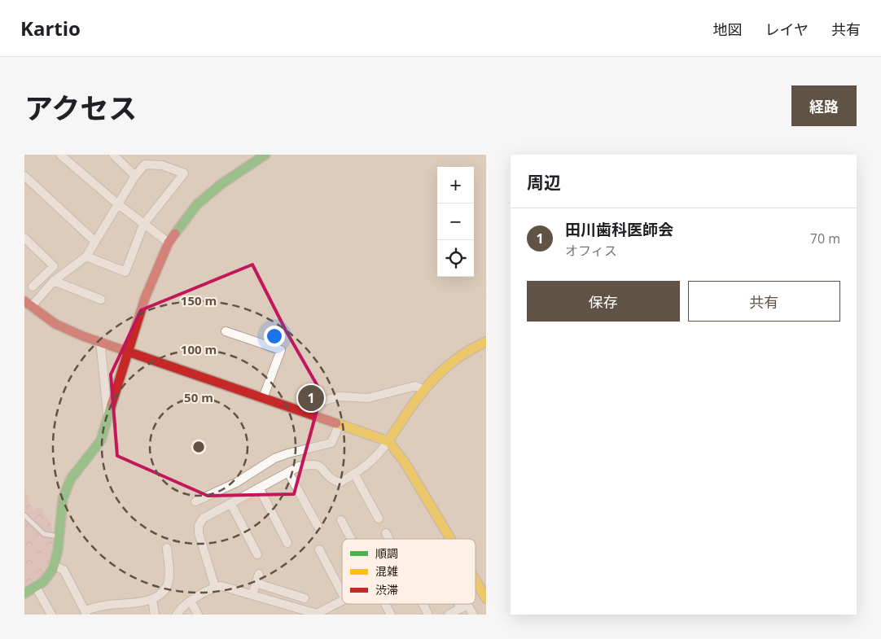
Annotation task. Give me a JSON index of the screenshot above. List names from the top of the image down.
{
  "legend": ["順調", "混雑", "渋滞"],
  "page": {
    "header": "Kartio",
    "nav": ["地図", "レイヤ", "共有"],
    "title": "アクセス",
    "buttons": [
      "経路",
      ["保存", "共有"]
    ],
    "heading": "周辺",
    "map_buttons": ["+", "−"],
    "list": [
      {
        "mark": "1",
        "name": "田川歯科医師会",
        "note": "オフィス",
        "value": "70 m"
      }
    ],
    "pins": "1"
  },
  "rings": ["150 m", "100 m", "50 m"]
}
